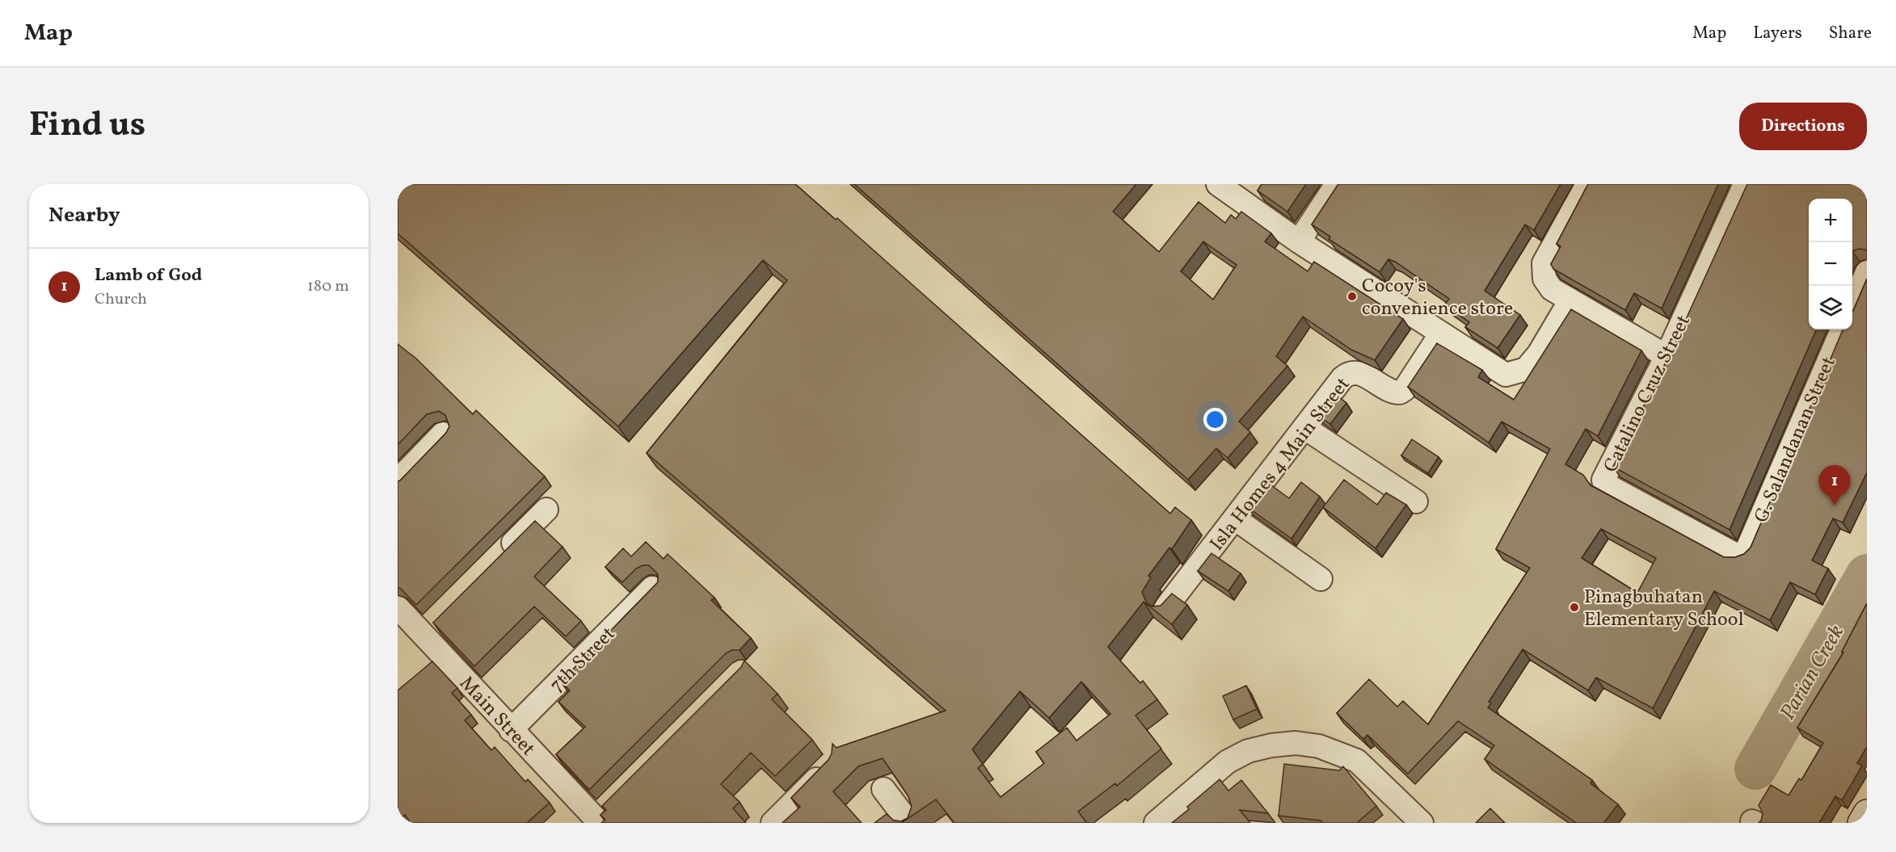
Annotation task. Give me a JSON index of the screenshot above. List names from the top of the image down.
{
  "streets": {
    "street": [
      "Catalino Cruz Street",
      "G. Salandanan Street",
      "Isla Homes 4 Main Street",
      "7th Street",
      "Main Street"
    ]
  },
  "crossings": [
    ["Catalino Cruz Street", "G. Salandanan Street"],
    ["7th Street", "Main Street"]
  ],
  "water": ["Parian Creek"],
  "places": ["Cocoy's convenience store", "Pinagbuhatan Elementary School"],
  "page": {
    "header": "Map",
    "nav": ["Map", "Layers", "Share"],
    "title": "Find us",
    "buttons": "Directions",
    "heading": "Nearby",
    "map_buttons": ["+", "−"],
    "list": [
      {
        "mark": "1",
        "name": "Lamb of God",
        "note": "Church",
        "value": "180 m"
      }
    ],
    "pins": "1"
  }
}
